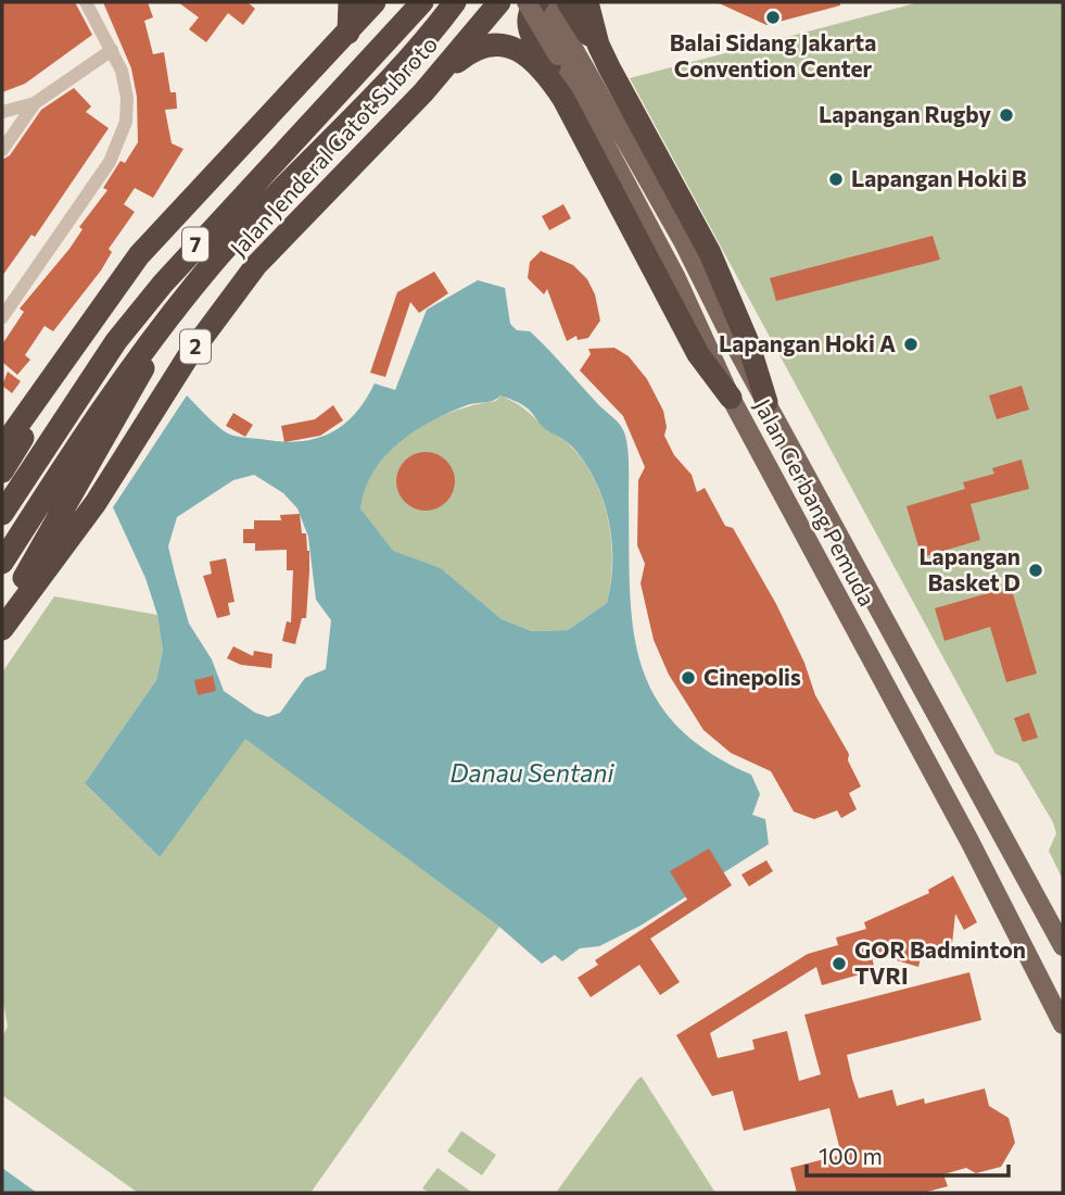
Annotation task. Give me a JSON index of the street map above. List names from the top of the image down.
{
  "streets": {
    "highway": ["Jalan Jenderal Gatot Subroto", "7", "2"],
    "main road": ["Jalan Gerbang Pemuda"]
  },
  "water": ["Danau Sentani"],
  "places": [
    "Balai Sidang Jakarta Convention Center",
    "Lapangan Rugby",
    "Lapangan Hoki B",
    "Lapangan Hoki A",
    "Lapangan Basket D",
    "Cinepolis",
    "GOR Badminton TVRI"
  ],
  "scale_bar": "100 m"
}
